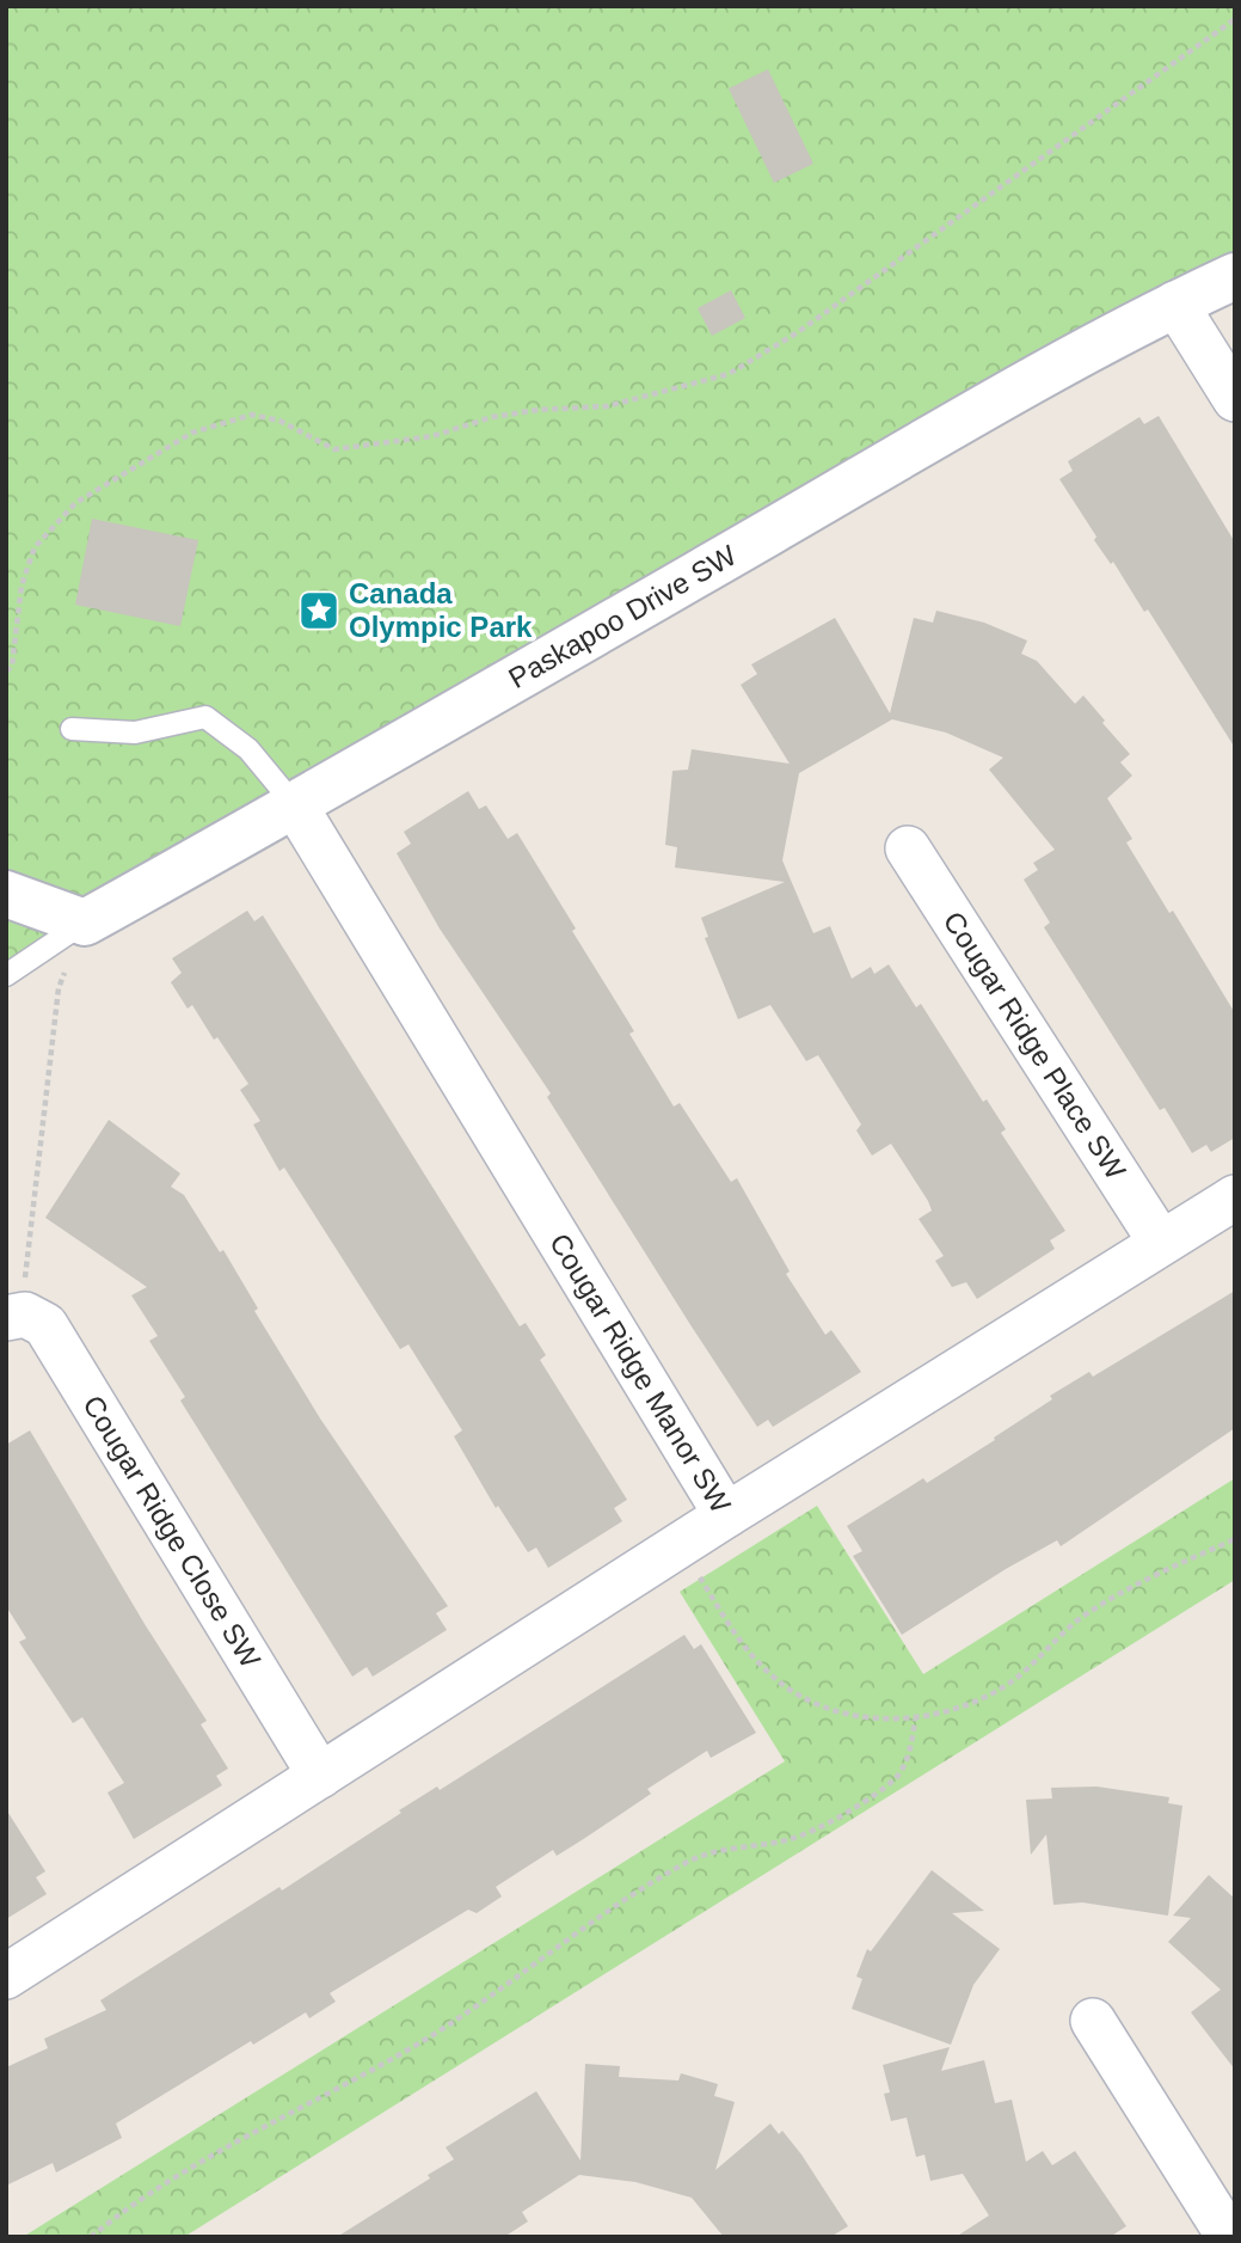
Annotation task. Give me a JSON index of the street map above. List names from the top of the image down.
{
  "streets": {
    "street": [
      "Paskapoo Drive SW",
      "Cougar Ridge Place SW",
      "Cougar Ridge Manor SW",
      "Cougar Ridge Close SW"
    ]
  },
  "crossings": [
    ["Paskapoo Drive SW", "Cougar Ridge Manor SW"],
    ["Cougar Ridge Place SW", "Cougar Ridge Manor SW"]
  ],
  "places": {
    "place": ["Canada Olympic Park"]
  }
}
